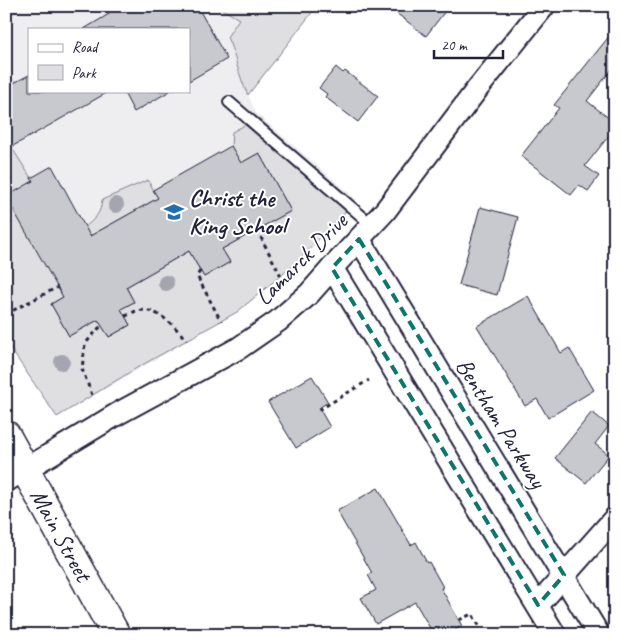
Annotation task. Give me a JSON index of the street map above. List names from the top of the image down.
{
  "streets": {
    "main road": ["Main Street"],
    "street": ["Lamarck Drive", "Bentham Parkway"]
  },
  "crossings": [
    ["Lamarck Drive", "Bentham Parkway"],
    ["Lamarck Drive", "Main Street"]
  ],
  "places": {
    "school or university": ["Christ the King School"]
  },
  "legend": ["Road", "Park"],
  "scale_bar": "20 m"
}
